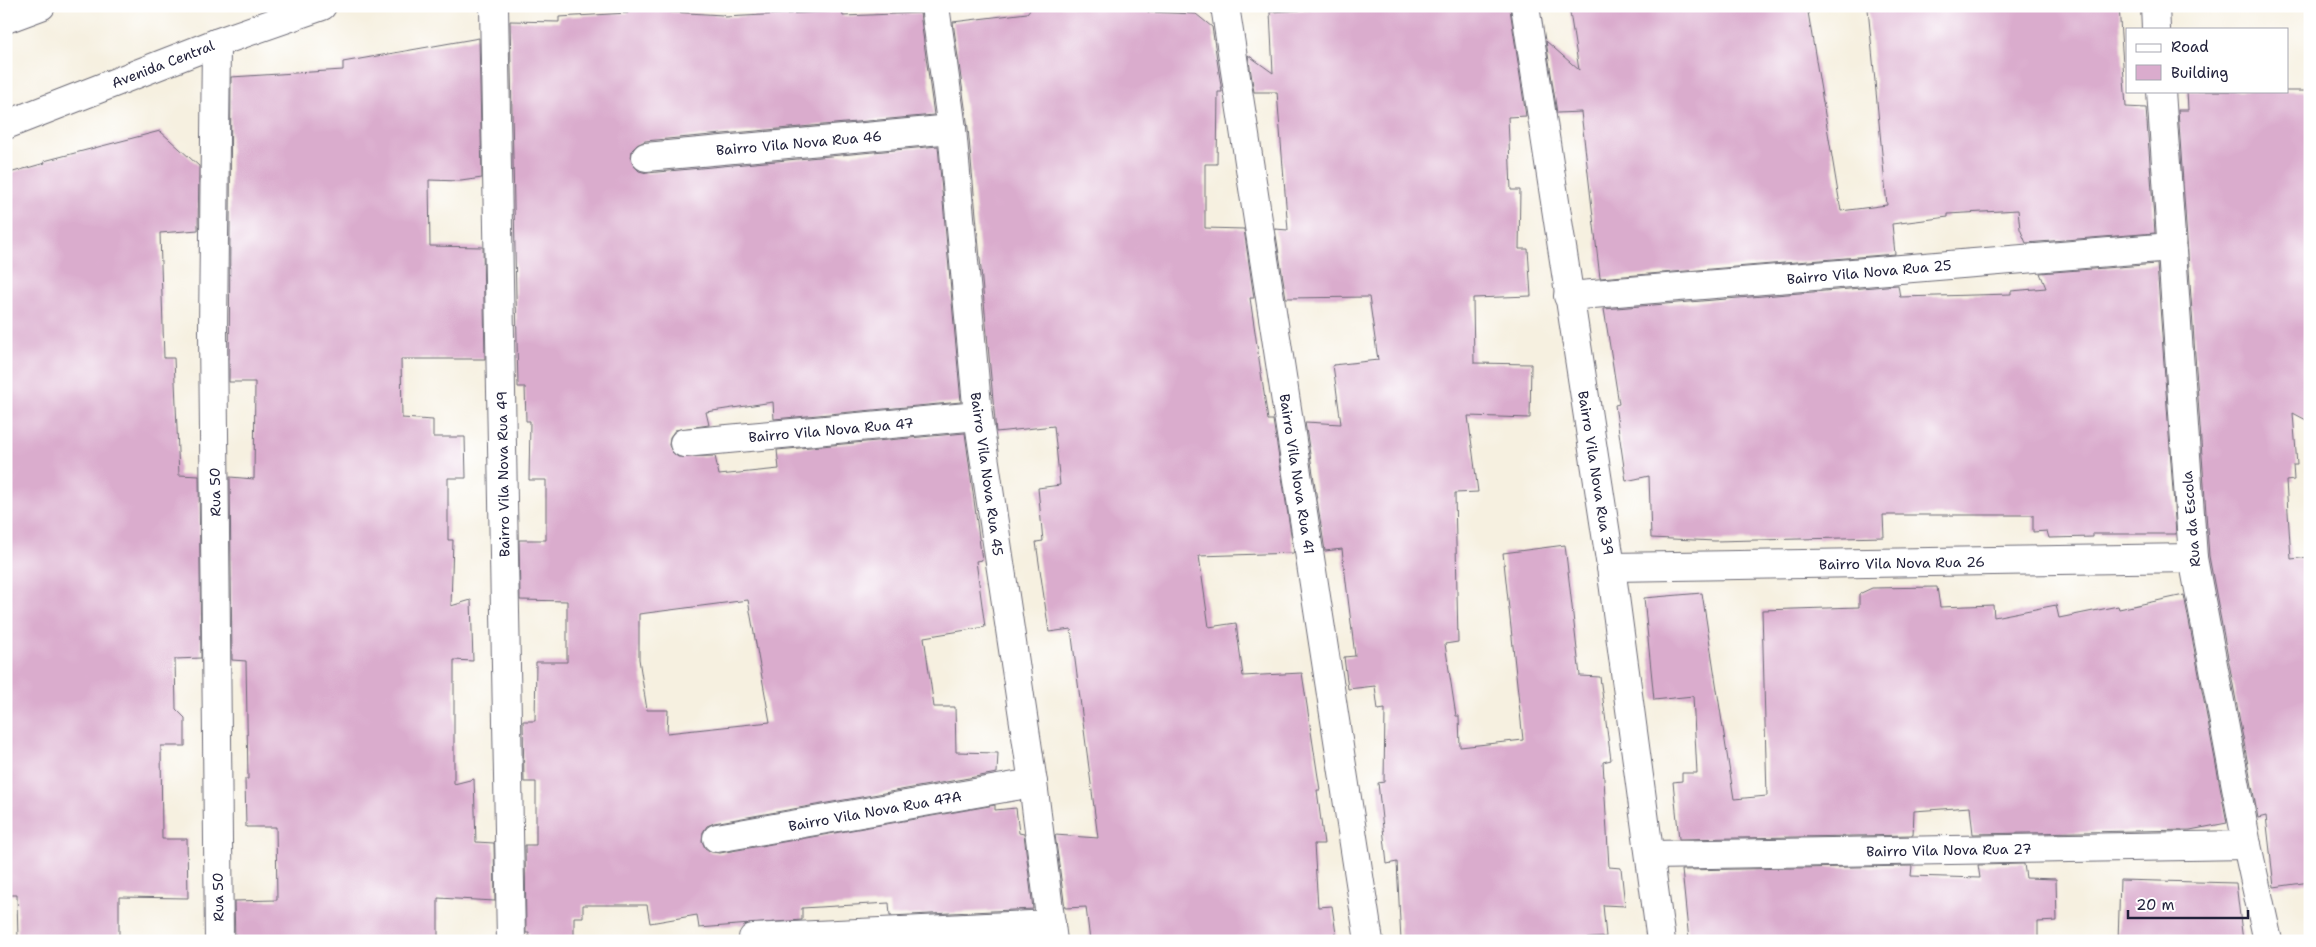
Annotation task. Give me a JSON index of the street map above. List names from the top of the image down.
{
  "streets": {
    "street": [
      "Avenida Central",
      "Bairro Vila Nova Rua 46",
      "Bairro Vila Nova Rua 25",
      "Bairro Vila Nova Rua 47",
      "Bairro Vila Nova Rua 39",
      "Bairro Vila Nova Rua 49",
      "Bairro Vila Nova Rua 45",
      "Bairro Vila Nova Rua 41",
      "Rua 50",
      "Rua da Escola",
      "Bairro Vila Nova Rua 26",
      "Bairro Vila Nova Rua 47A",
      "Bairro Vila Nova Rua 27"
    ]
  },
  "crossings": [
    ["Avenida Central", "Rua 50"],
    ["Bairro Vila Nova Rua 46", "Bairro Vila Nova Rua 45"],
    ["Bairro Vila Nova Rua 25", "Bairro Vila Nova Rua 39"],
    ["Bairro Vila Nova Rua 25", "Rua da Escola"],
    ["Bairro Vila Nova Rua 47", "Bairro Vila Nova Rua 45"],
    ["Bairro Vila Nova Rua 39", "Bairro Vila Nova Rua 26"],
    ["Bairro Vila Nova Rua 39", "Bairro Vila Nova Rua 27"],
    ["Bairro Vila Nova Rua 45", "Bairro Vila Nova Rua 47A"],
    ["Rua da Escola", "Bairro Vila Nova Rua 26"],
    ["Rua da Escola", "Bairro Vila Nova Rua 27"]
  ],
  "legend": ["Road", "Building"],
  "scale_bar": "20 m"
}
